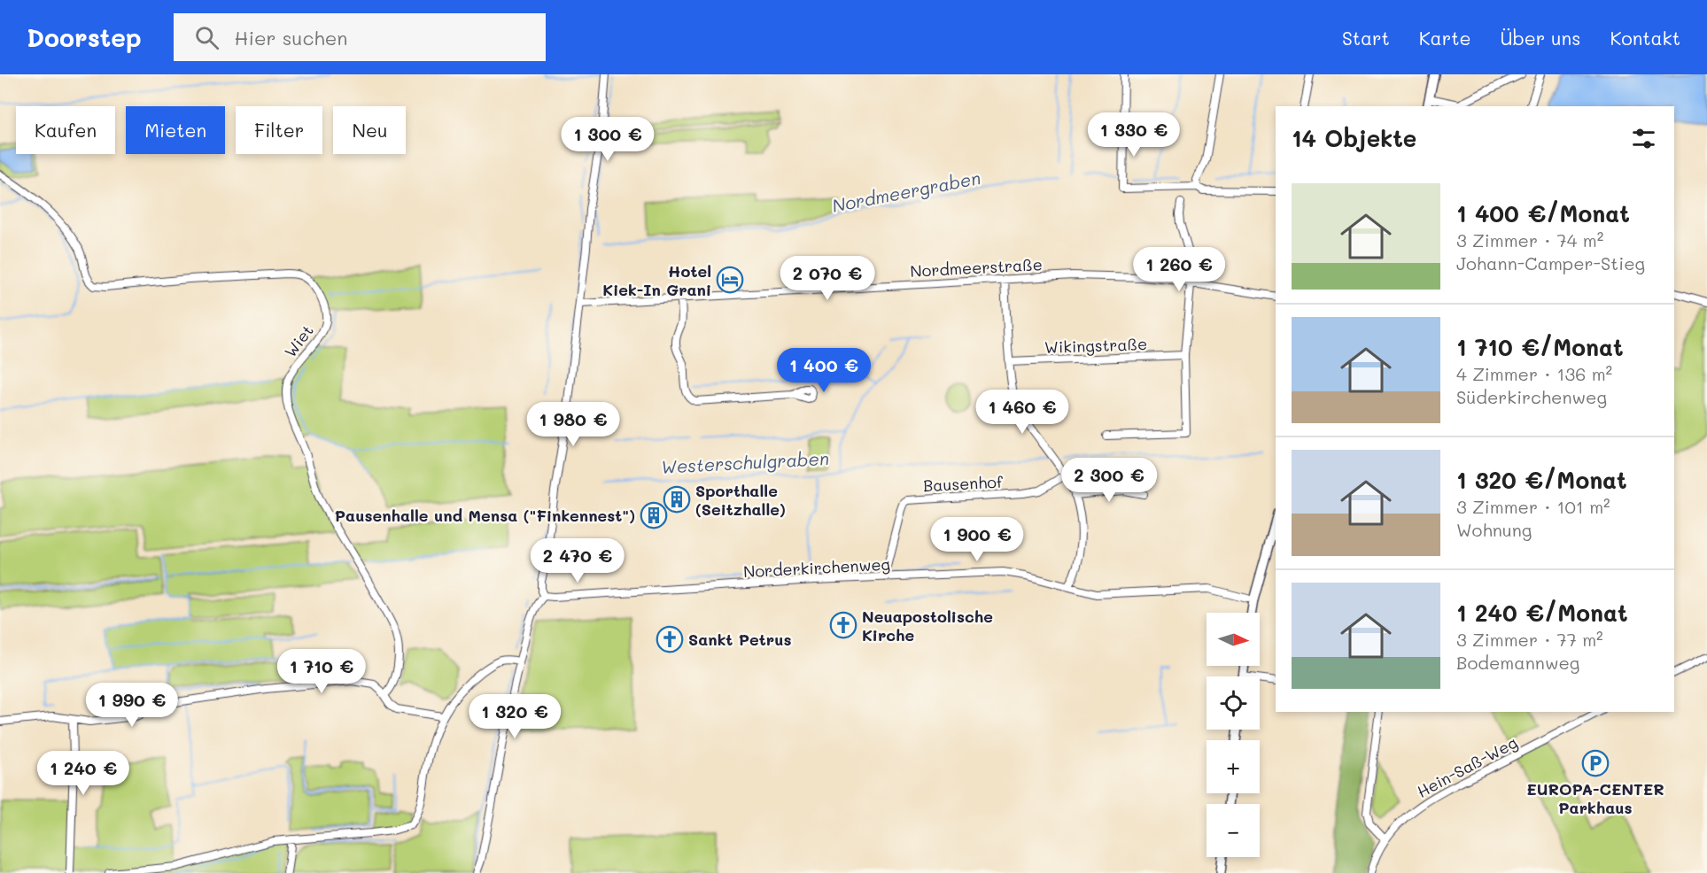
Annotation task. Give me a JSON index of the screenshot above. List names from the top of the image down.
{
  "streets": {
    "street": [
      "Nordmeerstraße",
      "Wiet",
      "Wikingstraße",
      "Bausenhof",
      "Norderkirchenweg",
      "Hein-Saß-Weg"
    ]
  },
  "crossings": [
    ["Bausenhof", "Norderkirchenweg"]
  ],
  "water": ["Nordmeergraben", "Westerschulgraben"],
  "places": {
    "hotel": ["Hotel Kiek-In Grani"],
    "building": ["Sporthalle (Seitzhalle)", "Pausenhalle und Mensa (\"Finkennest\")"],
    "church": ["Neuapostolische Kirche", "Sankt Petrus"],
    "parking": ["EUROPA-CENTER Parkhaus"]
  },
  "north": "right",
  "page": {
    "header": "Doorstep",
    "search": "Hier suchen",
    "nav": [
      "Start",
      "Karte",
      "Über uns",
      "Kontakt"
    ],
    "chip": [
      "Kaufen",
      "Mieten",
      "Filter",
      "Neu"
    ],
    "heading": "14 Objekte",
    "price": [
      "1 330 €",
      "1 300 €",
      "1 260 €",
      "2 070 €",
      "1 400 €",
      "1 460 €",
      "1 980 €",
      "2 300 €",
      "1 900 €",
      "2 470 €",
      "1 710 €",
      "1 990 €",
      "1 320 €",
      "1 240 €"
    ],
    "list": [
      {
        "name": "1 400 €/Monat",
        "note": "3 Zimmer · 74 m² · Johann-Camper-Stieg"
      },
      {
        "name": "1 710 €/Monat",
        "note": "4 Zimmer · 136 m² · Süderkirchenweg"
      },
      {
        "name": "1 320 €/Monat",
        "note": "3 Zimmer · 101 m² · Wohnung"
      },
      {
        "name": "1 240 €/Monat",
        "note": "3 Zimmer · 77 m² · Bodemannweg"
      }
    ],
    "map_buttons": ["+", "−"]
  }
}
